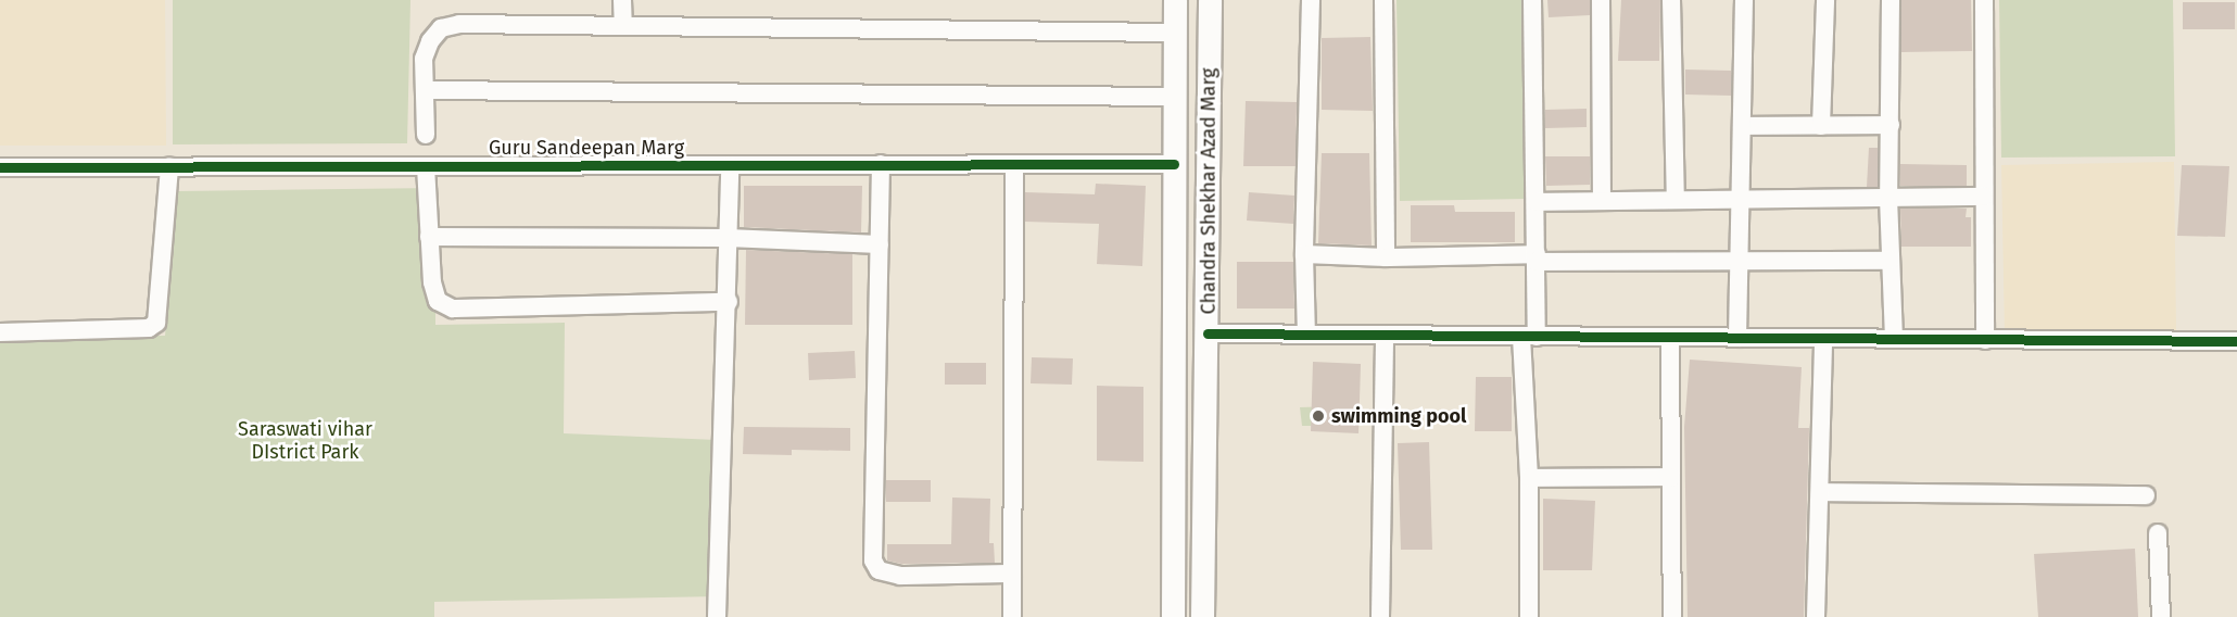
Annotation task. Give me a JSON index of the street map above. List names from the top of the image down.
{
  "streets": {
    "street": ["Guru Sandeepan Marg", "Chandra Shekhar Azad Marg"]
  },
  "crossings": [
    ["Guru Sandeepan Marg", "Chandra Shekhar Azad Marg"]
  ],
  "parks": ["Saraswati vihar DIstrict Park"],
  "places": ["swimming pool"]
}
